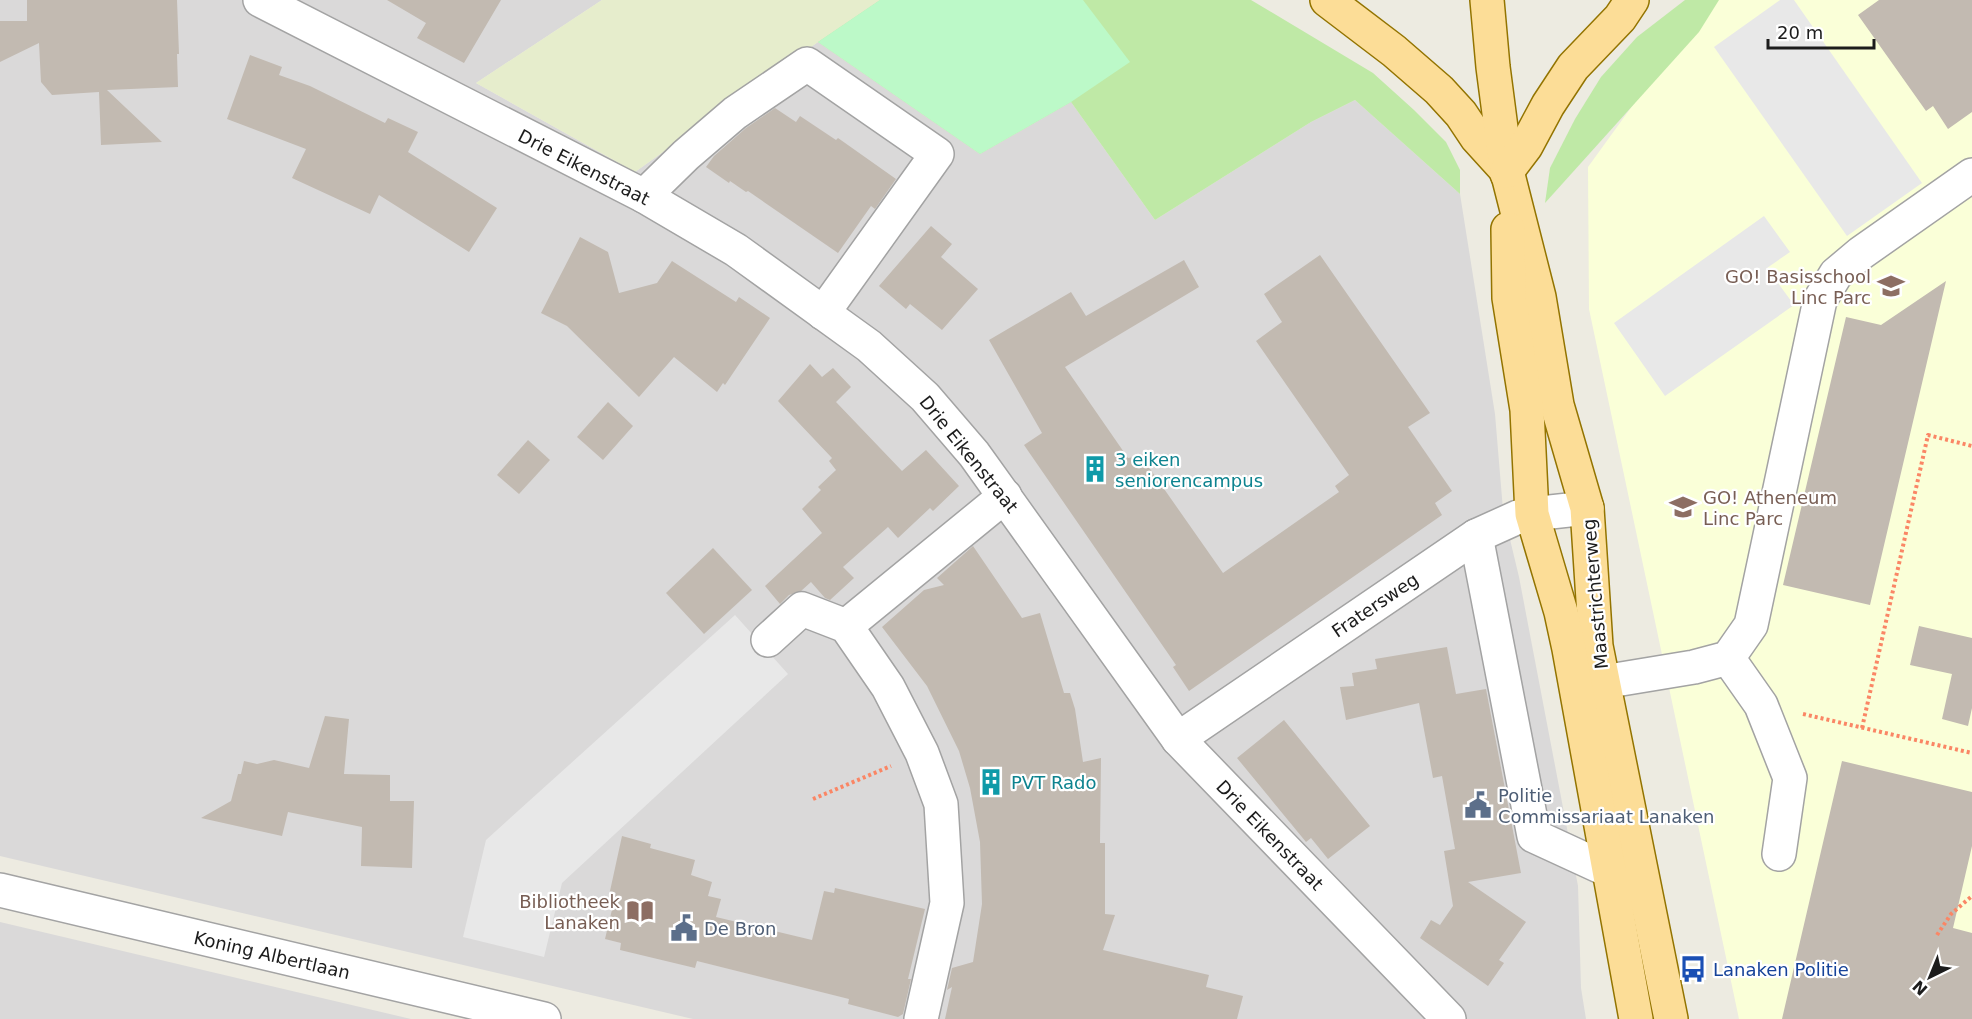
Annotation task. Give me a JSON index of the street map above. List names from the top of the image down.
{
  "streets": {
    "main road": ["Maastrichterweg"],
    "street": ["Drie Eikenstraat", "Fratersweg", "Koning Albertlaan"]
  },
  "crossings": [
    ["Drie Eikenstraat", "Fratersweg"],
    ["Maastrichterweg", "Fratersweg"]
  ],
  "places": {
    "school or university": ["GO! Basisschool Linc Parc", "GO! Atheneum Linc Parc"],
    "building": ["3 eiken seniorencampus", "PVT Rado"],
    "public building": ["Politie Commissariaat Lanaken", "De Bron"],
    "library": ["Bibliotheek Lanaken"],
    "bus stop": ["Lanaken Politie"]
  },
  "scale_bar": "20 m",
  "north": "bottom left"
}
